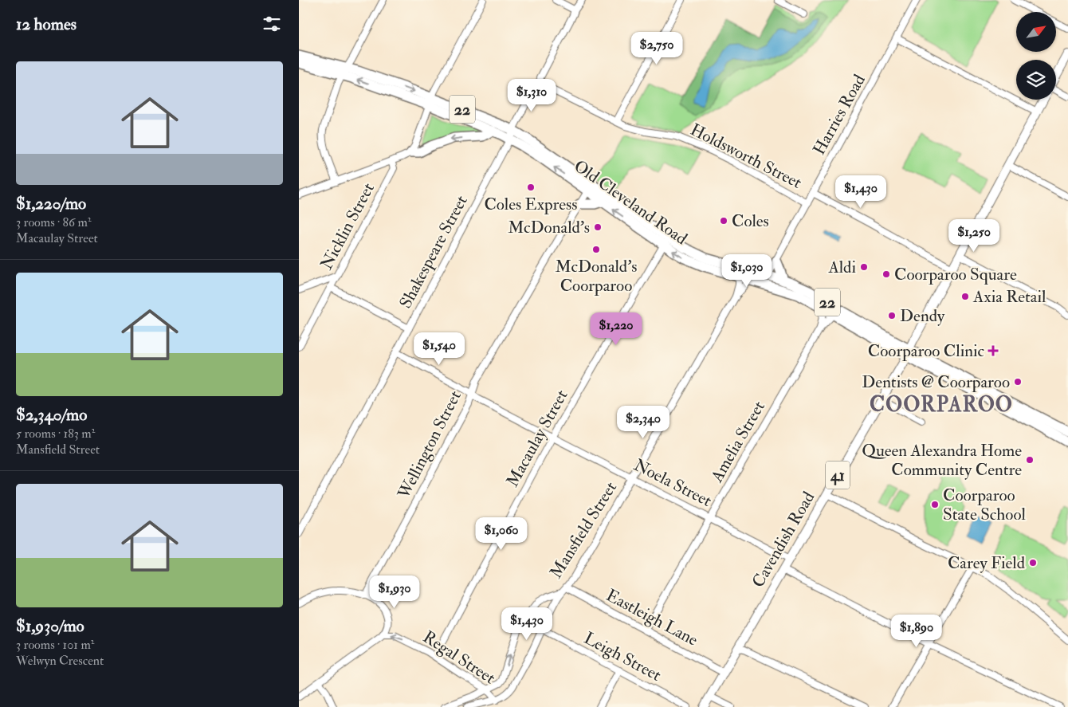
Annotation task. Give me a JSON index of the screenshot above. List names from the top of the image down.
{
  "streets": {
    "highway": ["22", "Old Cleveland Road"],
    "main road": ["41", "Cavendish Road"],
    "street": [
      "Harries Road",
      "Holdsworth Street",
      "Nicklin Street",
      "Shakespeare Street",
      "Macaulay Street",
      "Amelia Street",
      "Wellington Street",
      "Noela Street",
      "Mansfield Street",
      "Eastleigh Lane",
      "Leigh Street",
      "Regal Street"
    ]
  },
  "crossings": [
    ["Harries Road", "Holdsworth Street"],
    ["Harries Road", "Old Cleveland Road"],
    ["Holdsworth Street", "Shakespeare Street"],
    ["Holdsworth Street", "Cavendish Road"],
    ["Old Cleveland Road", "Shakespeare Street"],
    ["Old Cleveland Road", "Macaulay Street"],
    ["Old Cleveland Road", "Amelia Street"],
    ["Old Cleveland Road", "Wellington Street"],
    ["Old Cleveland Road", "Mansfield Street"],
    ["Old Cleveland Road", "Cavendish Road"],
    ["Shakespeare Street", "Noela Street"],
    ["Macaulay Street", "Noela Street"],
    ["Macaulay Street", "Regal Street"],
    ["Amelia Street", "Noela Street"],
    ["Amelia Street", "Eastleigh Lane"],
    ["Wellington Street", "Noela Street"],
    ["Noela Street", "Mansfield Street"],
    ["Noela Street", "Cavendish Road"],
    ["Mansfield Street", "Eastleigh Lane"],
    ["Mansfield Street", "Leigh Street"],
    ["Mansfield Street", "Regal Street"],
    ["Cavendish Road", "Eastleigh Lane"]
  ],
  "one_way": ["Regal Street"],
  "districts": ["COORPAROO"],
  "places": {
    "other": [
      "Coles Express",
      "Coles",
      "McDonald's",
      "McDonald's Coorparoo",
      "Aldi",
      "Coorparoo Square",
      "Axia Retail",
      "Dendy",
      "Dentists @ Coorparoo",
      "Queen Alexandra Home Community Centre",
      "Coorparoo State School",
      "Carey Field"
    ],
    "health": ["Coorparoo Clinic"]
  },
  "north": "top right",
  "page": {
    "heading": "12 homes",
    "price": [
      "$2,750",
      "$1,310",
      "$1,430",
      "$1,250",
      "$1,030",
      "$1,220",
      "$1,540",
      "$2,340",
      "$1,060",
      "$1,930",
      "$1,430",
      "$1,890"
    ],
    "list": [
      {
        "name": "$1,220/mo",
        "note": "3 rooms · 86 m² · Macaulay Street"
      },
      {
        "name": "$2,340/mo",
        "note": "5 rooms · 183 m² · Mansfield Street"
      },
      {
        "name": "$1,930/mo",
        "note": "3 rooms · 101 m² · Welwyn Crescent"
      }
    ]
  }
}
